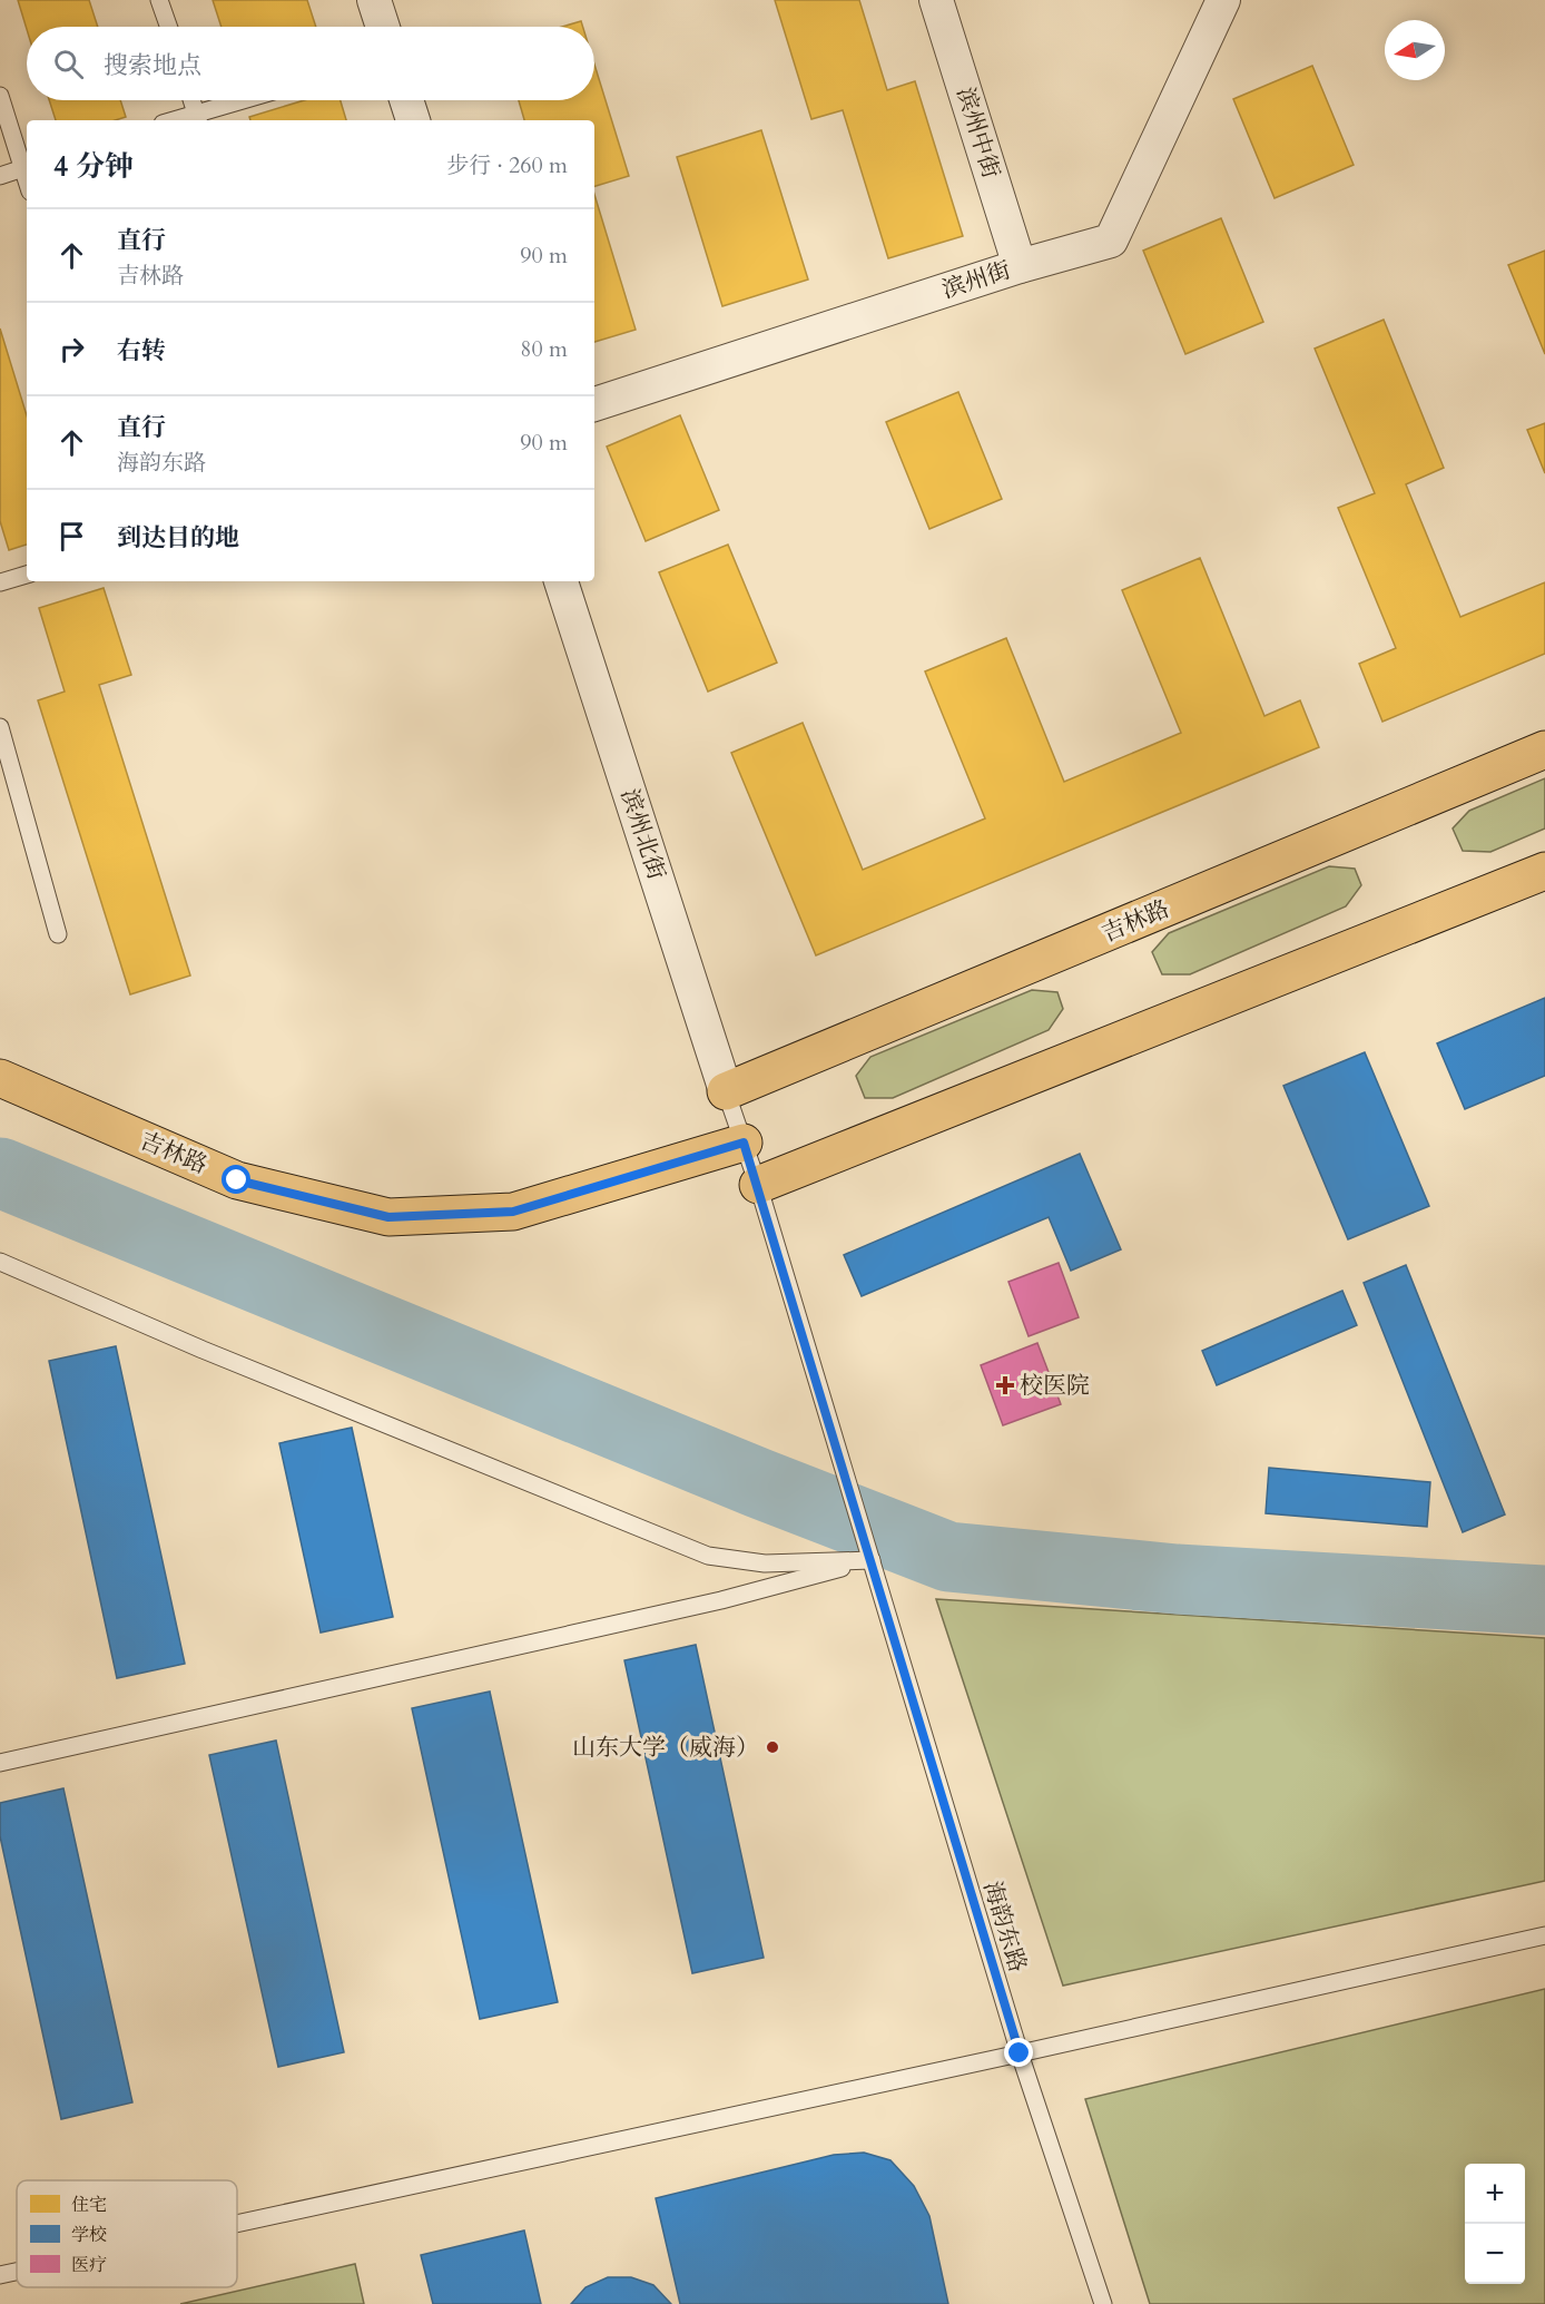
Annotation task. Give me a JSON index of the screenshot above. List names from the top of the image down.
{
  "streets": {
    "main road": ["吉林路"],
    "street": ["滨州中街", "滨州街", "滨州北街"],
    "lane": ["海韵东路"]
  },
  "crossings": [
    ["滨州中街", "滨州街"],
    ["滨州北街", "吉林路"],
    ["滨州北街", "海韵东路"],
    ["吉林路", "海韵东路"]
  ],
  "places": {
    "health": ["校医院"],
    "other": ["山东大学（威海）"]
  },
  "legend": ["住宅", "学校", "医疗"],
  "north": "left",
  "page": {
    "search": "搜索地点",
    "heading": ["4 分钟", "步行 · 260 m"],
    "list": [
      ["直行", "吉林路", "90 m"],
      ["右转", "80 m"],
      ["直行", "海韵东路", "90 m"],
      "到达目的地"
    ],
    "map_buttons": ["+", "−"]
  }
}
